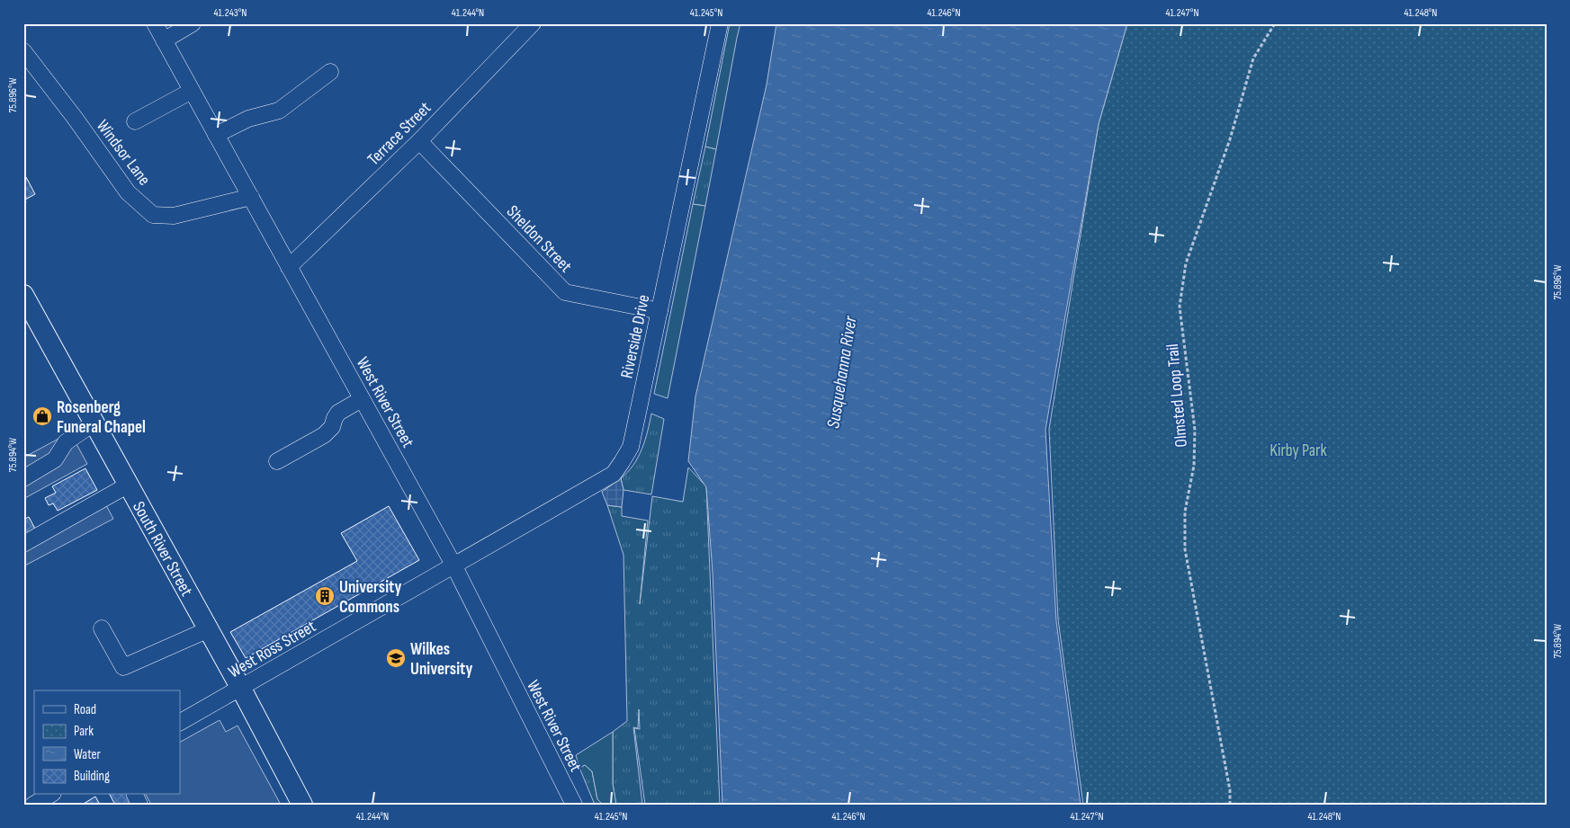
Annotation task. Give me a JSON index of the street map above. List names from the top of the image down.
{
  "streets": {
    "main road": ["South River Street"],
    "street": [
      "Terrace Street",
      "Windsor Lane",
      "Sheldon Street",
      "Riverside Drive",
      "West River Street",
      "West Ross Street"
    ],
    "path": ["Olmsted Loop Trail"]
  },
  "crossings": [
    ["Terrace Street", "Sheldon Street"],
    ["Terrace Street", "West River Street"],
    ["Windsor Lane", "West River Street"],
    ["Sheldon Street", "Riverside Drive"],
    ["Riverside Drive", "West River Street"],
    ["Riverside Drive", "West Ross Street"],
    ["West River Street", "West Ross Street"],
    ["South River Street", "West Ross Street"]
  ],
  "water": ["Susquehanna River"],
  "parks": ["Kirby Park"],
  "places": {
    "shop": ["Rosenberg Funeral Chapel"],
    "building": ["University Commons"],
    "school or university": ["Wilkes University"]
  },
  "legend": [
    "Road",
    "Park",
    "Water",
    "Building"
  ],
  "coordinates": [
    "41.243°N",
    "41.244°N",
    "41.245°N",
    "41.246°N",
    "41.247°N",
    "41.248°N",
    "75.896°W",
    "75.894°W"
  ]
}
